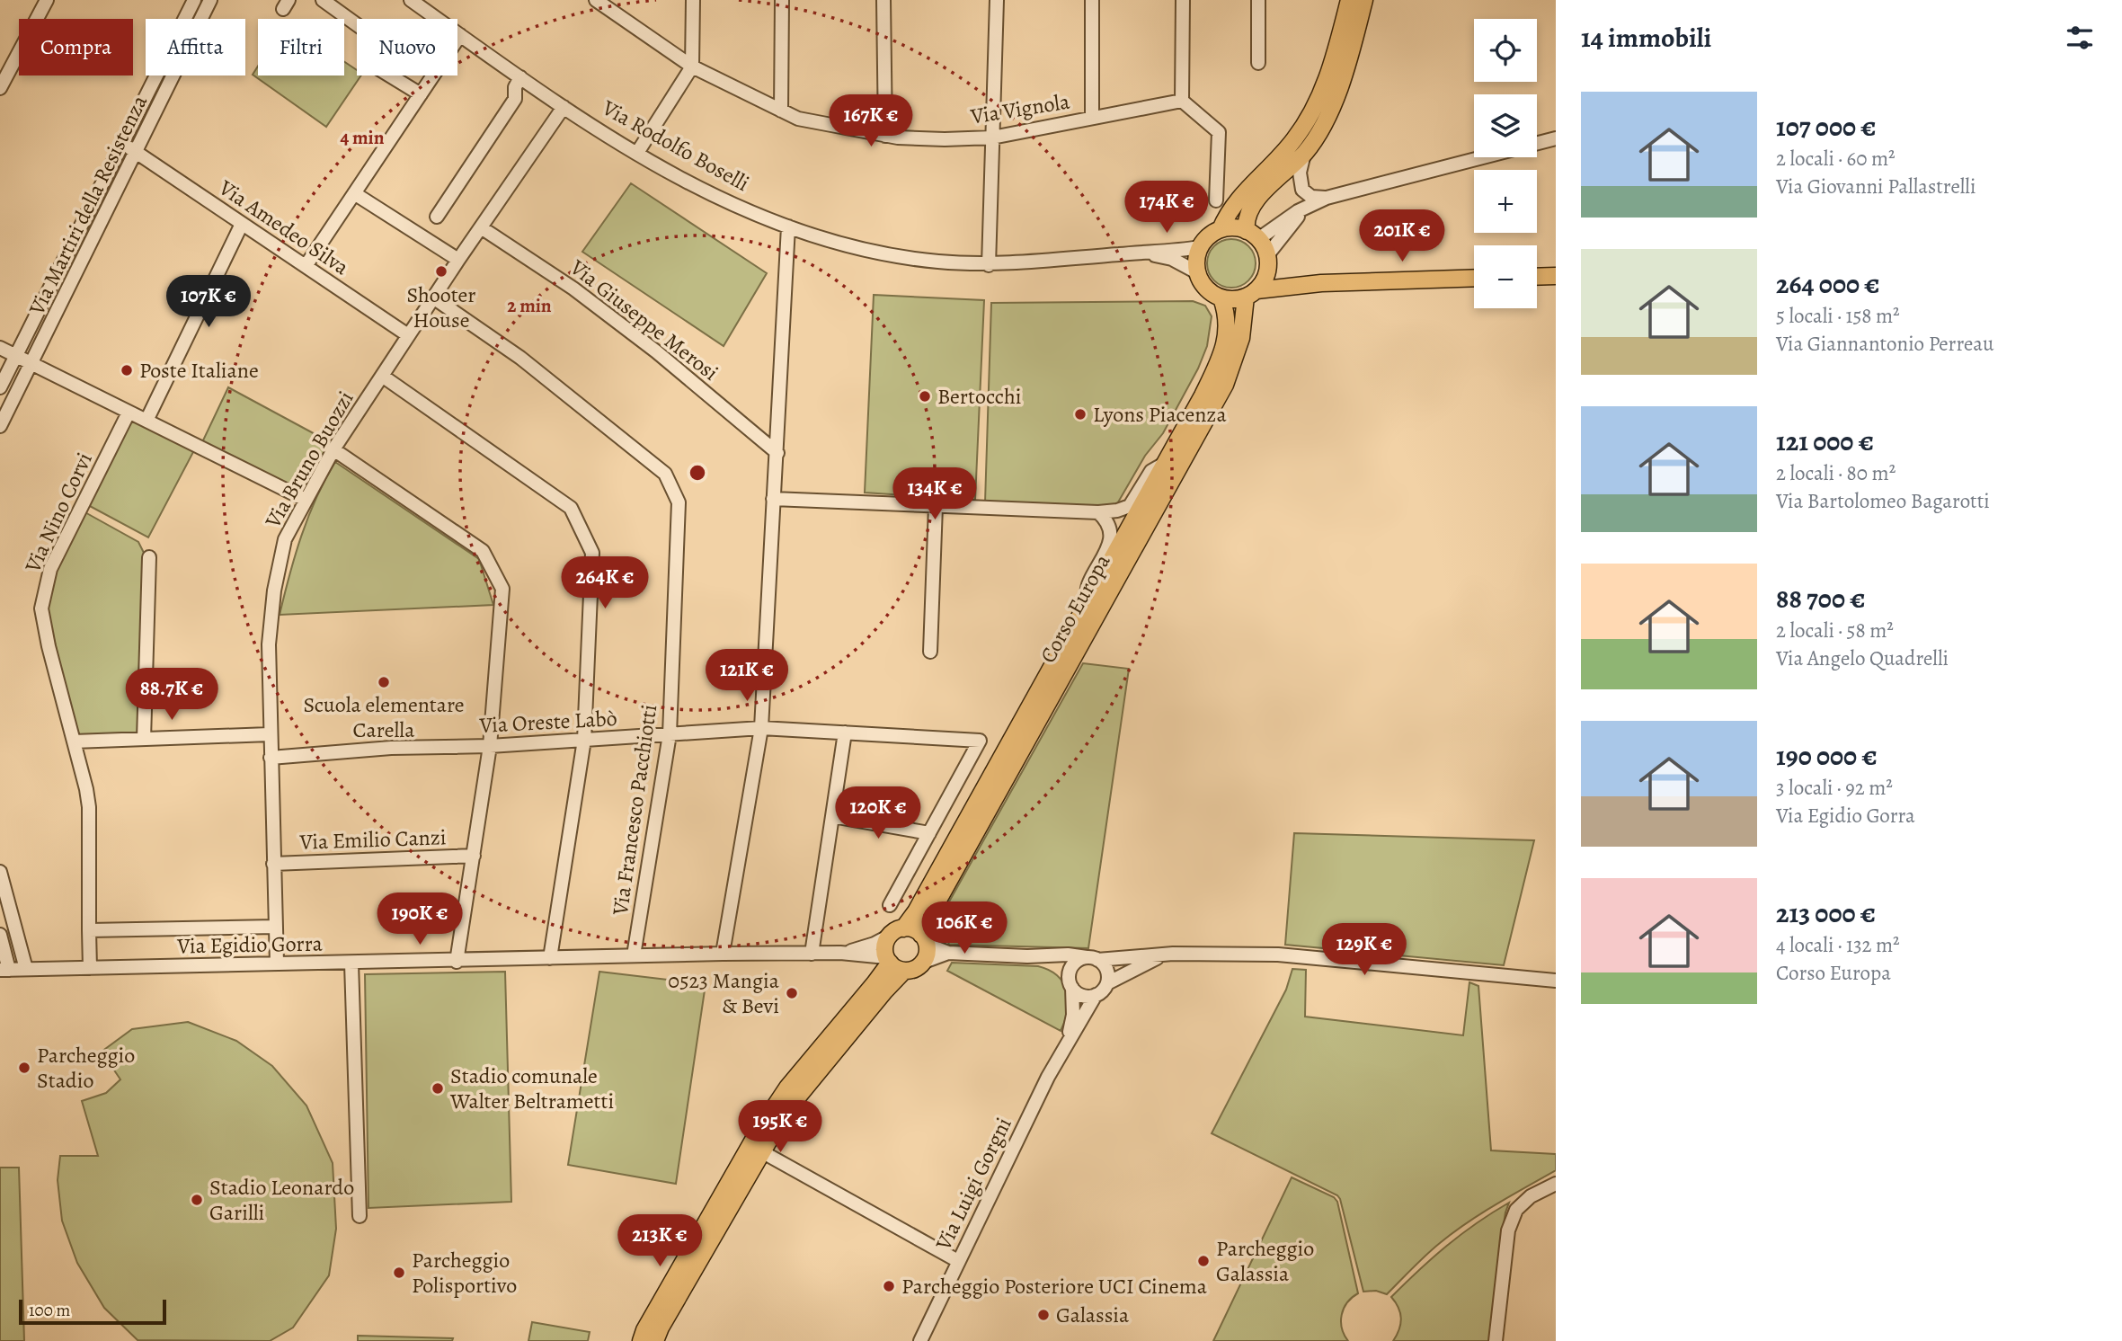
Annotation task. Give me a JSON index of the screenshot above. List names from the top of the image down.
{
  "streets": {
    "main road": ["Via Rodolfo Boselli", "Corso Europa"],
    "street": [
      "Via Vignola",
      "Via Martiri della Resistenza",
      "Via Amedeo Silva",
      "Via Giuseppe Merosi",
      "Via Bruno Buozzi",
      "Via Nino Corvi",
      "Via Oreste Labò",
      "Via Francesco Pacchiotti",
      "Via Emilio Canzi",
      "Via Egidio Gorra",
      "Via Luigi Gorgni"
    ]
  },
  "crossings": [
    ["Via Rodolfo Boselli", "Via Bruno Buozzi"],
    ["Via Rodolfo Boselli", "Corso Europa"],
    ["Via Martiri della Resistenza", "Via Amedeo Silva"],
    ["Via Amedeo Silva", "Via Bruno Buozzi"],
    ["Via Giuseppe Merosi", "Via Bruno Buozzi"],
    ["Via Bruno Buozzi", "Via Oreste Labò"],
    ["Via Bruno Buozzi", "Via Francesco Pacchiotti"],
    ["Via Bruno Buozzi", "Via Emilio Canzi"],
    ["Via Bruno Buozzi", "Via Egidio Gorra"],
    ["Corso Europa", "Via Egidio Gorra"],
    ["Via Oreste Labò", "Via Francesco Pacchiotti"],
    ["Via Francesco Pacchiotti", "Via Egidio Gorra"]
  ],
  "places": [
    "Shooter House",
    "Poste Italiane",
    "Bertocchi",
    "Lyons Piacenza",
    "Scuola elementare Carella",
    "0523 Mangia & Bevi",
    "Parcheggio Stadio",
    "Stadio comunale Walter Beltrametti",
    "Stadio Leonardo Garilli",
    "Parcheggio Galassia",
    "Parcheggio Polisportivo",
    "Parcheggio Posteriore UCI Cinema",
    "Galassia"
  ],
  "scale_bar": "100 m",
  "page": {
    "heading": "14 immobili",
    "map_buttons": ["+", "−"],
    "chip": [
      "Compra",
      "Affitta",
      "Filtri",
      "Nuovo"
    ],
    "list": [
      {
        "name": "107 000 €",
        "note": "2 locali · 60 m² · Via Giovanni Pallastrelli"
      },
      {
        "name": "264 000 €",
        "note": "5 locali · 158 m² · Via Giannantonio Perreau"
      },
      {
        "name": "121 000 €",
        "note": "2 locali · 80 m² · Via Bartolomeo Bagarotti"
      },
      {
        "name": "88 700 €",
        "note": "2 locali · 58 m² · Via Angelo Quadrelli"
      },
      {
        "name": "190 000 €",
        "note": "3 locali · 92 m² · Via Egidio Gorra"
      },
      {
        "name": "213 000 €",
        "note": "4 locali · 132 m² · Corso Europa"
      }
    ],
    "price": [
      "167K €",
      "174K €",
      "201K €",
      "107K €",
      "134K €",
      "264K €",
      "121K €",
      "88.7K €",
      "120K €",
      "190K €",
      "106K €",
      "129K €",
      "195K €",
      "213K €"
    ],
    "scale": "100 m"
  },
  "rings": ["4 min", "2 min"]
}
